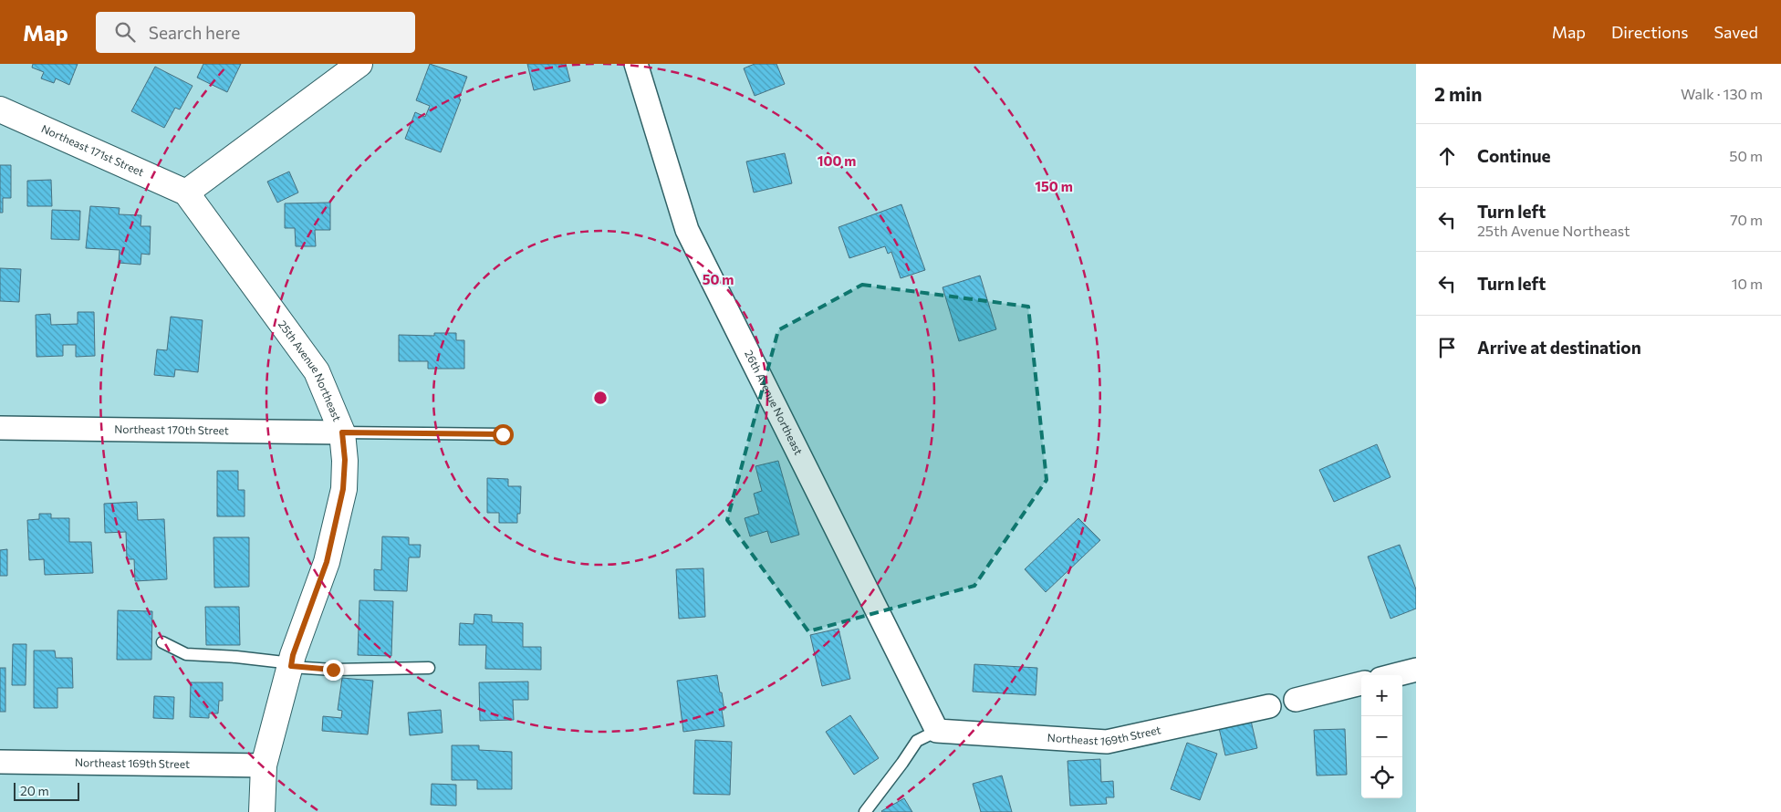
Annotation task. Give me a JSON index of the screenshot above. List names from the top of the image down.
{
  "streets": {
    "street": [
      "Northeast 171st Street",
      "25th Avenue Northeast",
      "26th Avenue Northeast",
      "Northeast 170th Street",
      "Northeast 169th Street"
    ]
  },
  "crossings": [
    ["Northeast 171st Street", "25th Avenue Northeast"],
    ["25th Avenue Northeast", "Northeast 170th Street"],
    ["25th Avenue Northeast", "Northeast 169th Street"],
    ["26th Avenue Northeast", "Northeast 169th Street"]
  ],
  "scale_bar": "20 m",
  "page": {
    "header": "Map",
    "search": "Search here",
    "nav": ["Map", "Directions", "Saved"],
    "heading": ["2 min", "Walk · 130 m"],
    "list": [
      ["Continue", "50 m"],
      ["Turn left", "25th Avenue Northeast", "70 m"],
      ["Turn left", "10 m"],
      "Arrive at destination"
    ],
    "map_buttons": ["+", "−"],
    "scale": "20 m"
  },
  "rings": ["100 m", "150 m", "50 m"]
}
